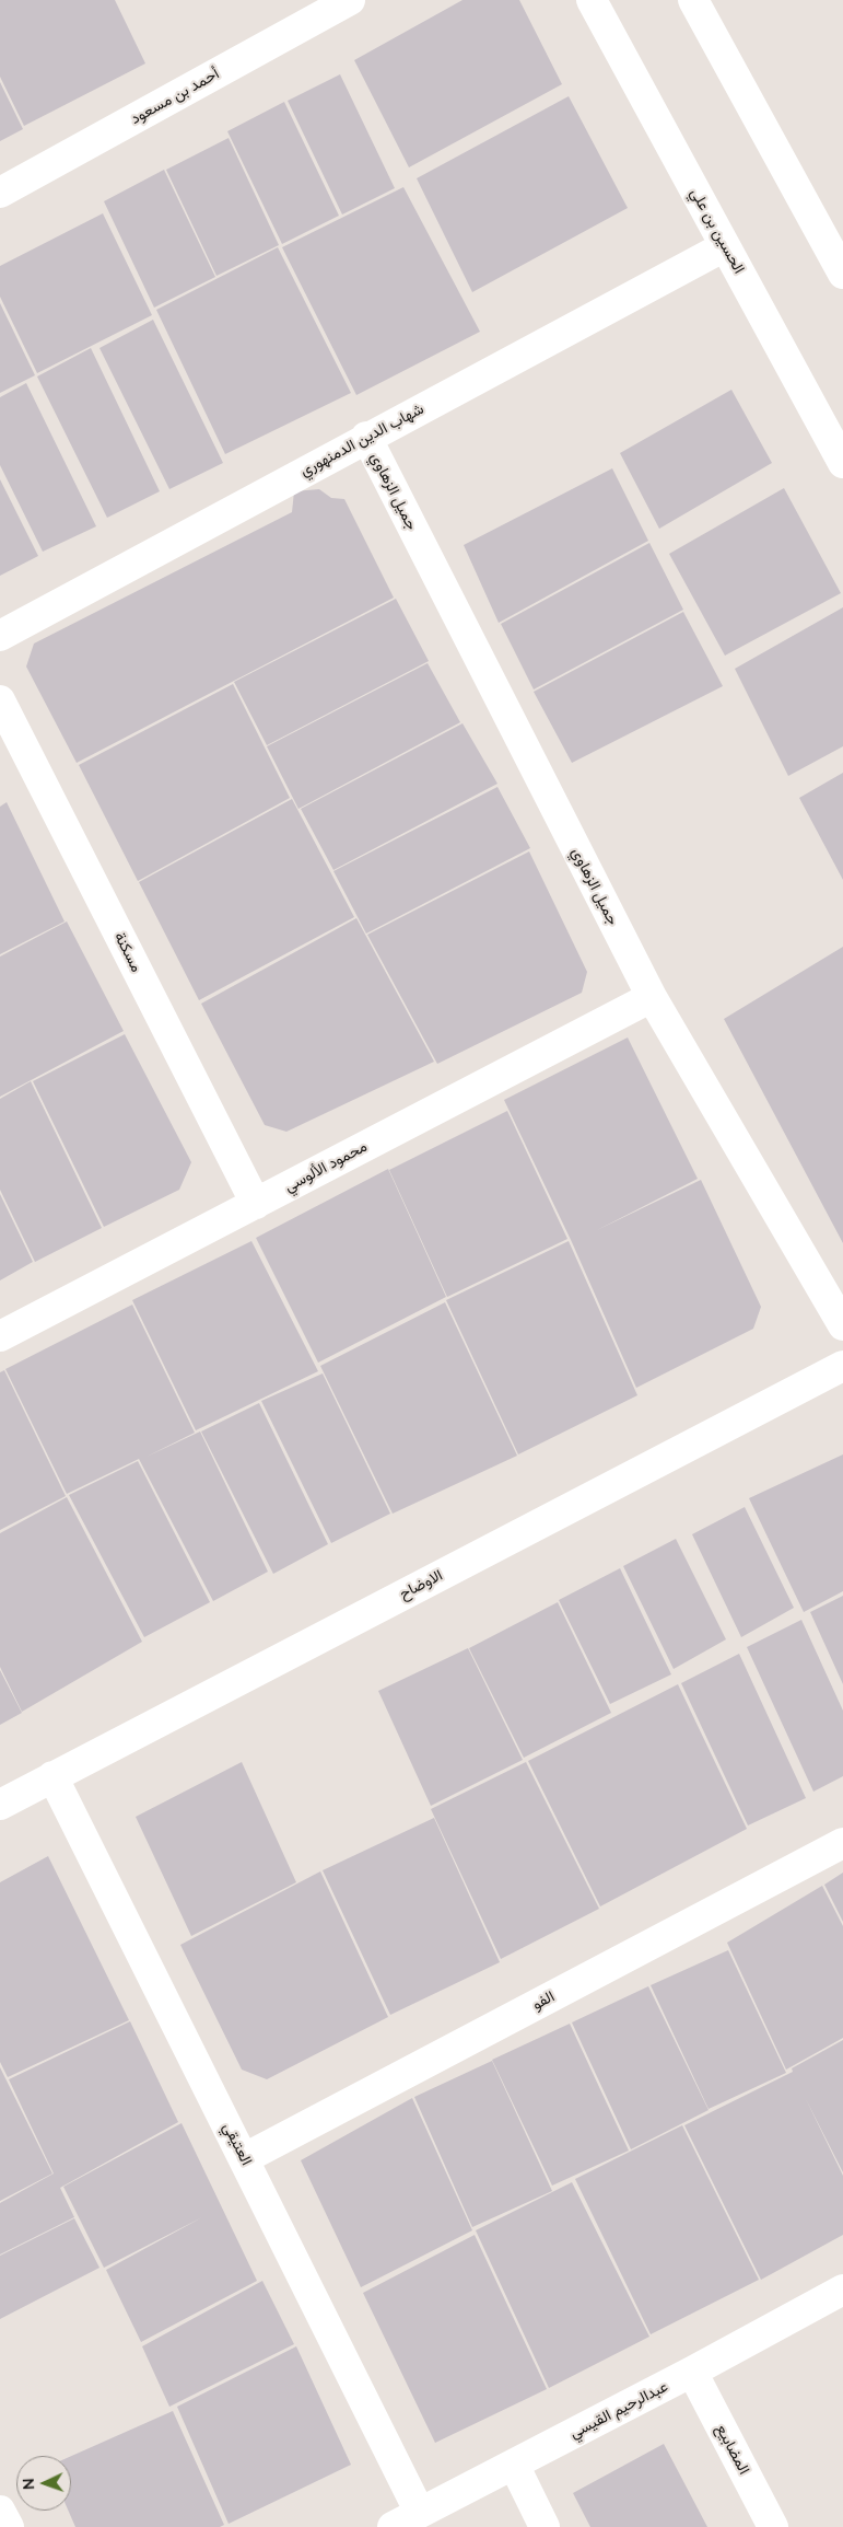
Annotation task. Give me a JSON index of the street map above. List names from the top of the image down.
{
  "streets": {
    "street": [
      "أحمد بن مسعود",
      "الحسين بن علي",
      "شهاب الدين الدمنهوري",
      "جميل الزهاوي",
      "مسكنة",
      "محمود الألوسي",
      "الاوضاح",
      "الفو",
      "العتيقي",
      "عبدالرحيم القيسي",
      "المضابيع"
    ]
  },
  "crossings": [
    ["الحسين بن علي", "شهاب الدين الدمنهوري"],
    ["شهاب الدين الدمنهوري", "جميل الزهاوي"],
    ["جميل الزهاوي", "محمود الألوسي"],
    ["مسكنة", "محمود الألوسي"],
    ["الاوضاح", "العتيقي"],
    ["الفو", "العتيقي"],
    ["العتيقي", "عبدالرحيم القيسي"],
    ["عبدالرحيم القيسي", "المضابيع"]
  ],
  "north": "left"
}
